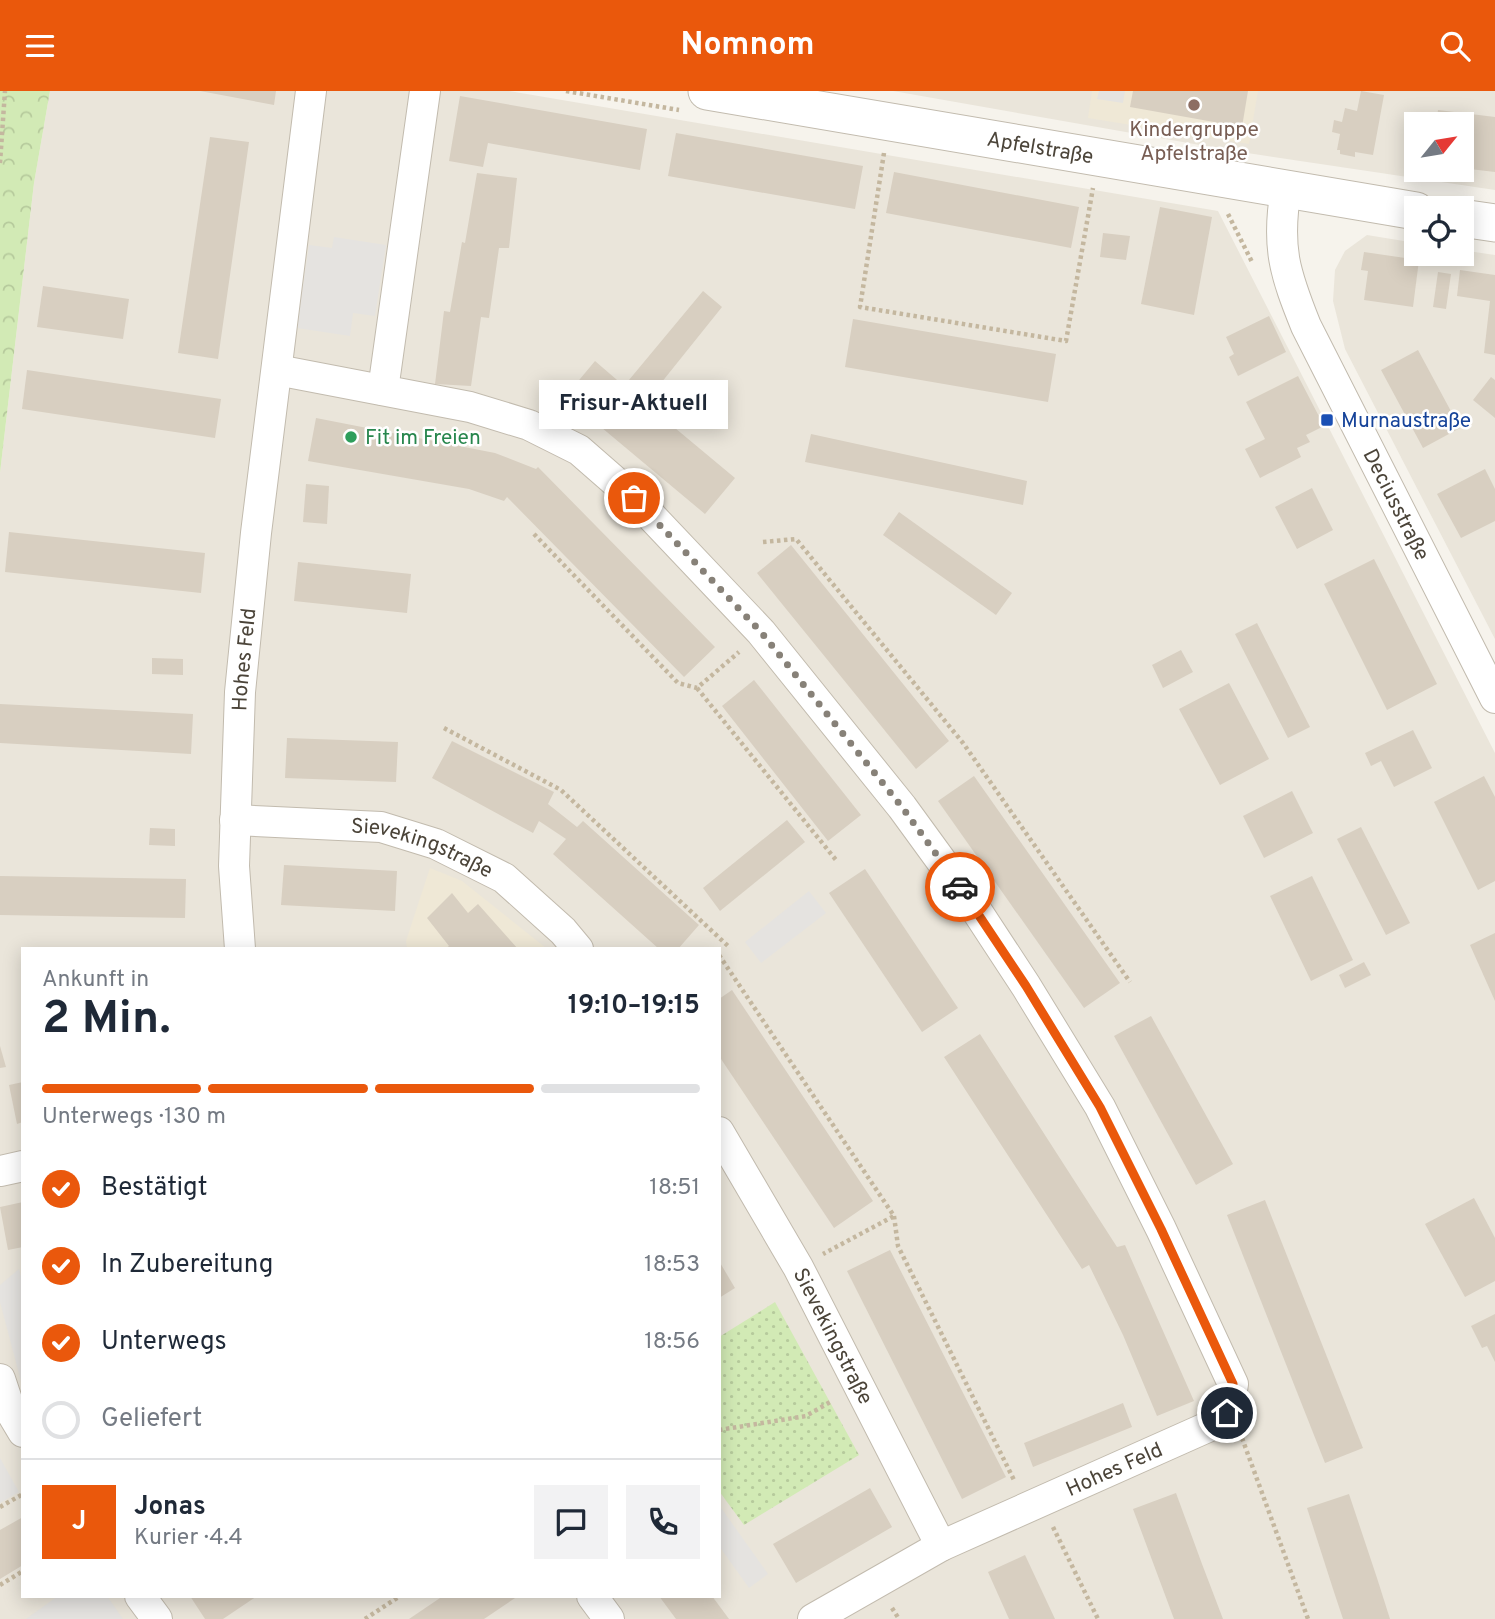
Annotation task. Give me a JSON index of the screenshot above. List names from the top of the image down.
{
  "streets": {
    "street": [
      "Apfelstraße",
      "Deciusstraße",
      "Hohes Feld",
      "Sievekingstraße"
    ]
  },
  "crossings": [
    ["Apfelstraße", "Deciusstraße"],
    ["Hohes Feld", "Sievekingstraße"]
  ],
  "places": {
    "other": ["Kindergruppe Apfelstraße", "Fit im Freien", "Frisur-Aktuell"],
    "transit": ["Murnaustraße"]
  },
  "north": "top right",
  "page": {
    "header": "Nomnom",
    "bubble": "Frisur-Aktuell",
    "heading": ["2 Min.", "Ankunft in", "19:10–19:15"],
    "panel": ["Jonas", "Kurier · 4.4"],
    "bar": "Unterwegs · 130 m",
    "list": [
      ["Bestätigt", "18:51"],
      ["In Zubereitung", "18:53"],
      ["Unterwegs", "18:56"],
      "Geliefert"
    ],
    "round": "J"
  }
}
